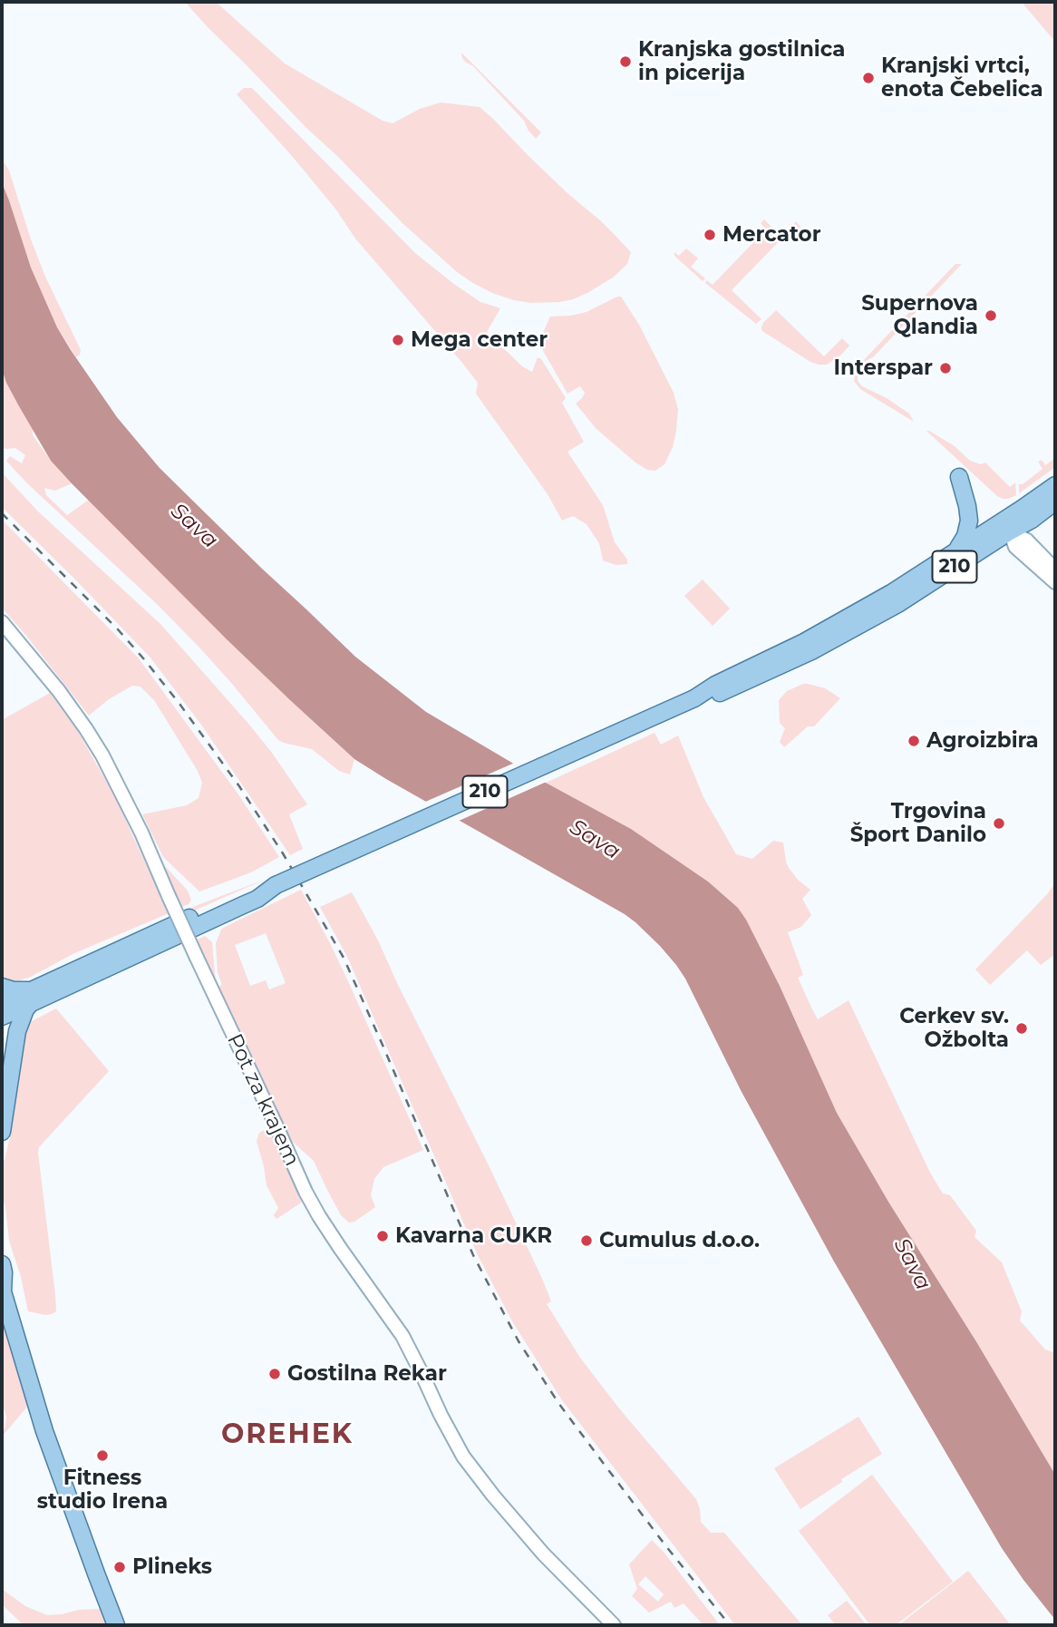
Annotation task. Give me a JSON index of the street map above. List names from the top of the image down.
{
  "streets": {
    "main road": ["210"],
    "street": ["Pot za krajem"]
  },
  "districts": ["OREHEK"],
  "water": ["Sava"],
  "places": [
    "Kranjska gostilnica in picerija",
    "Kranjski vrtci, enota Čebelica",
    "Mercator",
    "Supernova Qlandia",
    "Mega center",
    "Interspar",
    "Agroizbira",
    "Trgovina Šport Danilo",
    "Cerkev sv. Ožbolta",
    "Kavarna CUKR",
    "Cumulus d.o.o.",
    "Gostilna Rekar",
    "Fitness studio Irena",
    "Plineks"
  ]
}
